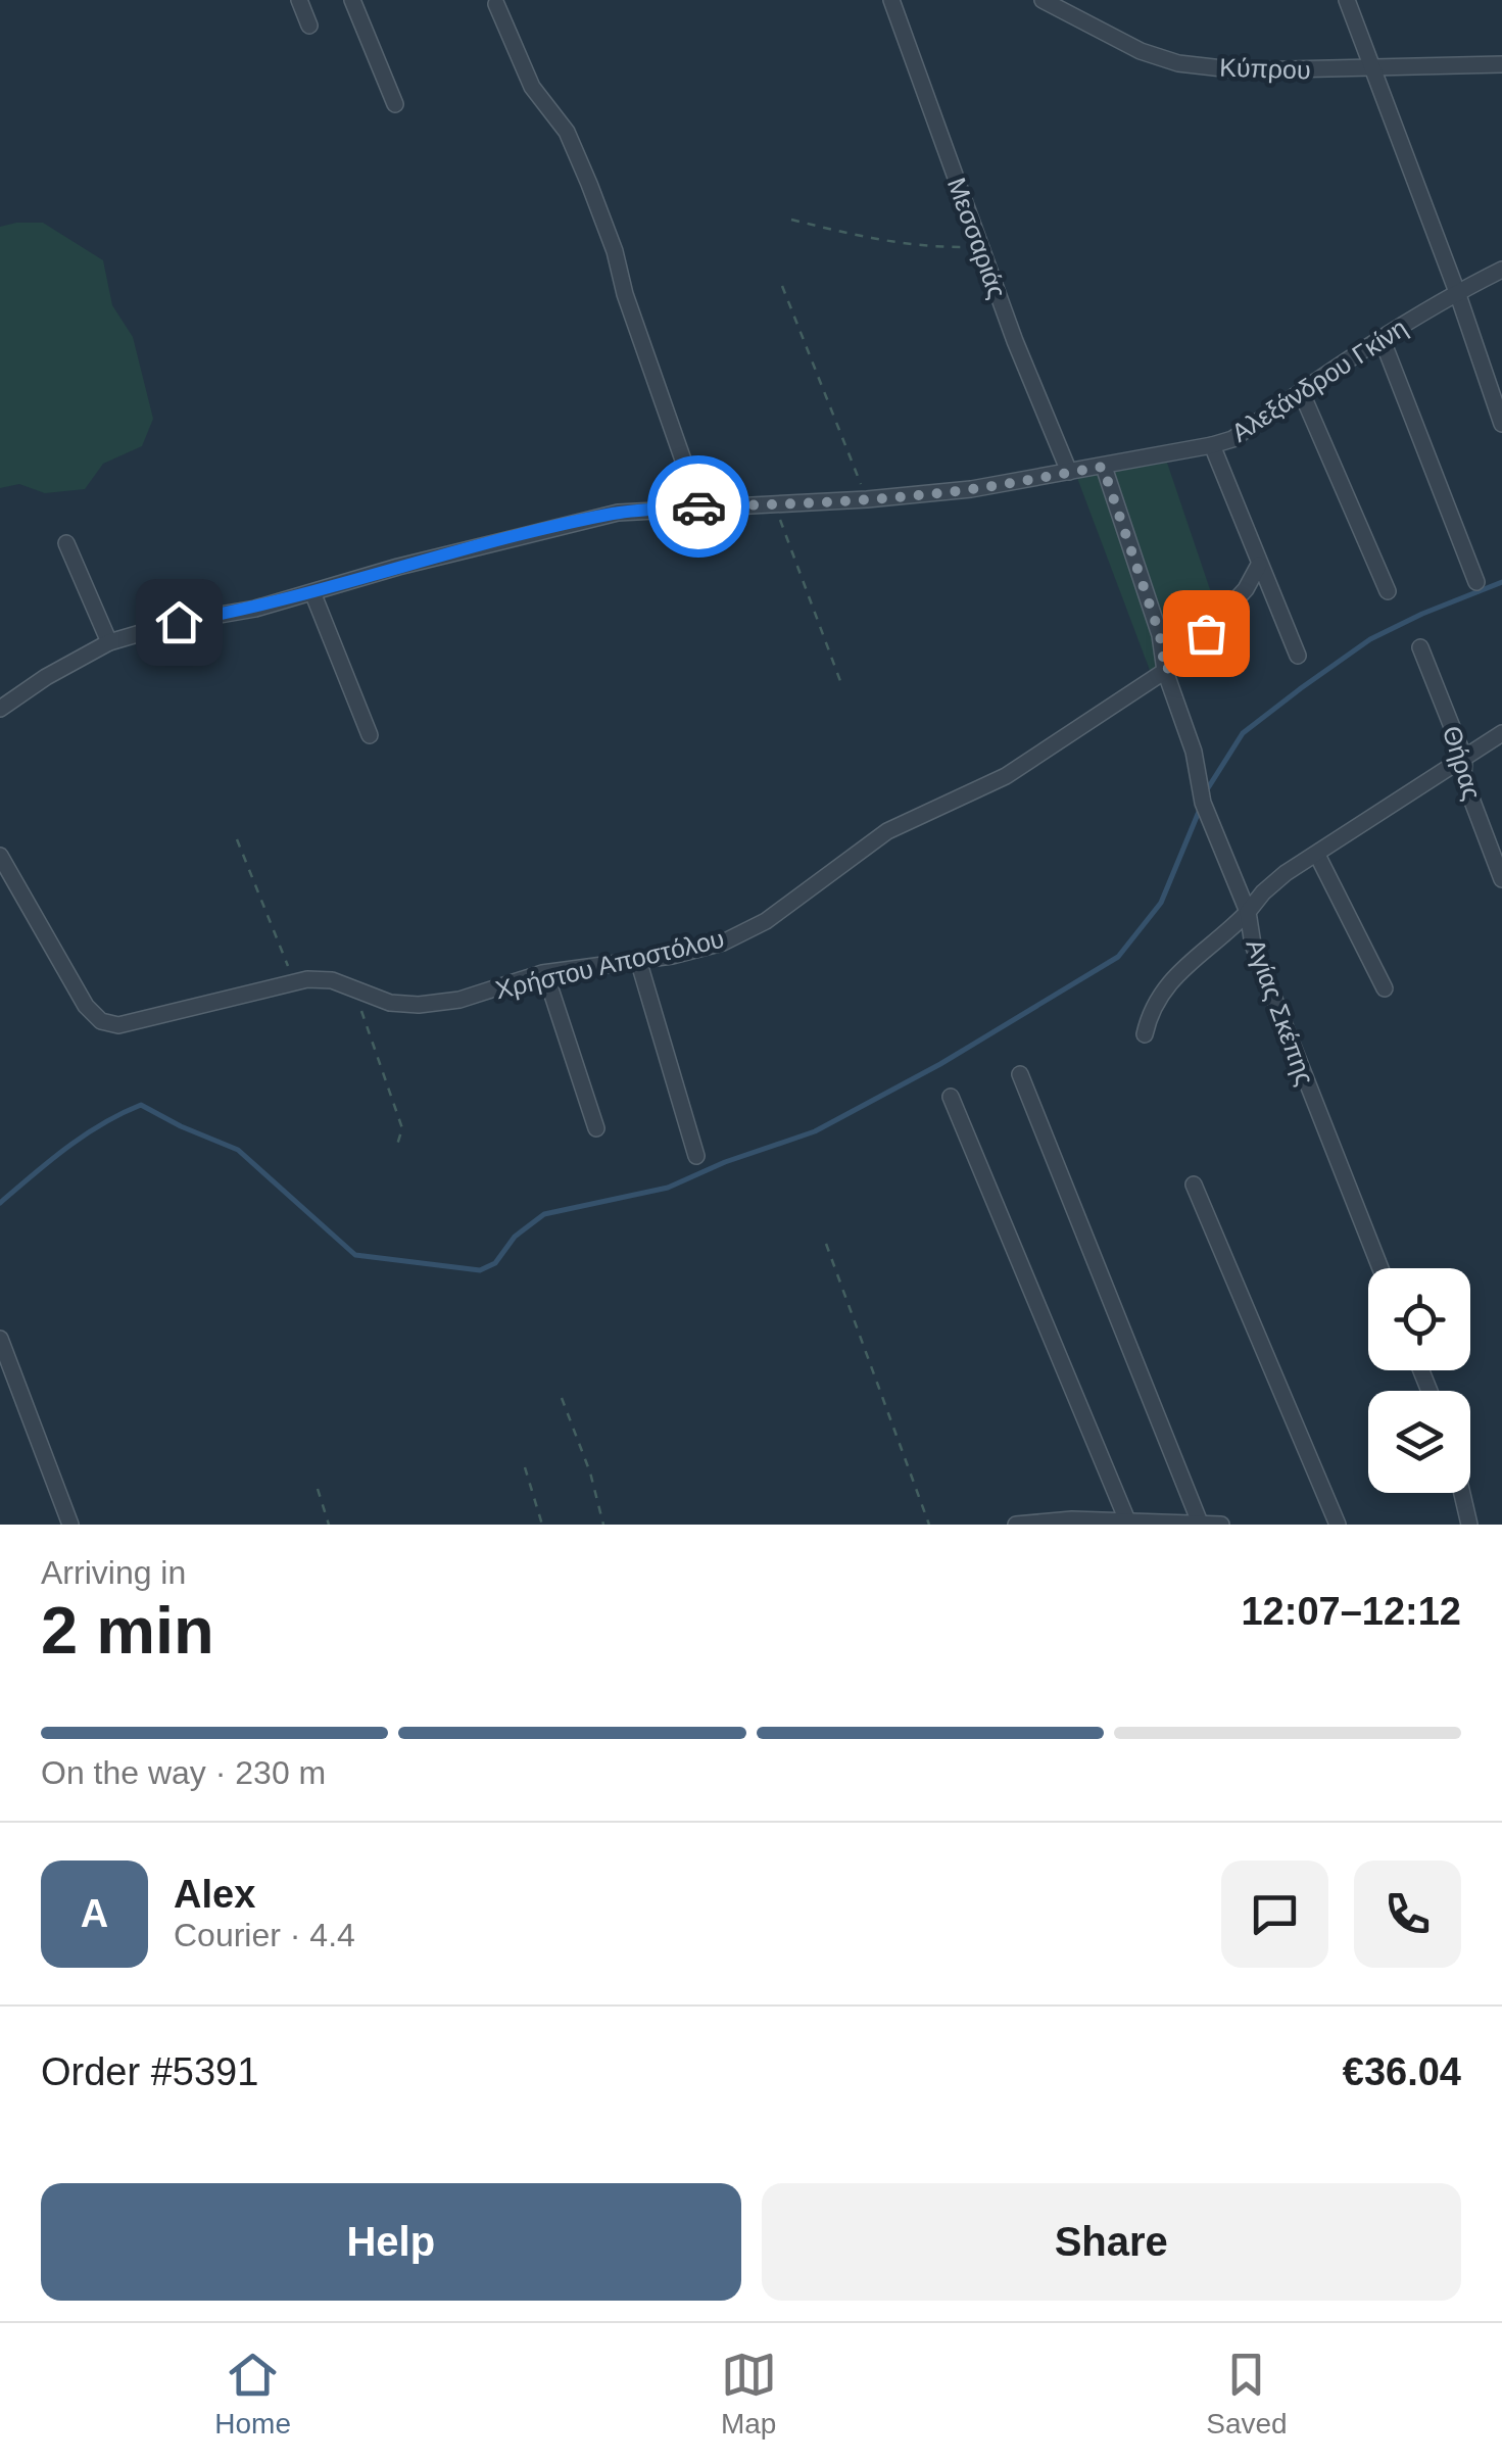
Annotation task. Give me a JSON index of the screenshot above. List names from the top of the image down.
{
  "streets": {
    "street": [
      "Κύπρου",
      "Μεσσαριάς",
      "Αλεξάνδρου Γκίνη",
      "Θήρας",
      "Χρήστου Αποστόλου",
      "Αγίας Σκέπης"
    ]
  },
  "crossings": [
    ["Μεσσαριάς", "Αλεξάνδρου Γκίνη"],
    ["Θήρας", "Αγίας Σκέπης"]
  ],
  "page": {
    "heading": ["2 min", "Arriving in", "12:07–12:12"],
    "panel": [
      "Alex",
      "Courier · 4.4",
      "Order #5391",
      "€36.04"
    ],
    "bar": "On the way · 230 m",
    "round": "A",
    "buttons": ["Help", "Share"],
    "tabs": ["Home", "Map", "Saved"]
  }
}
